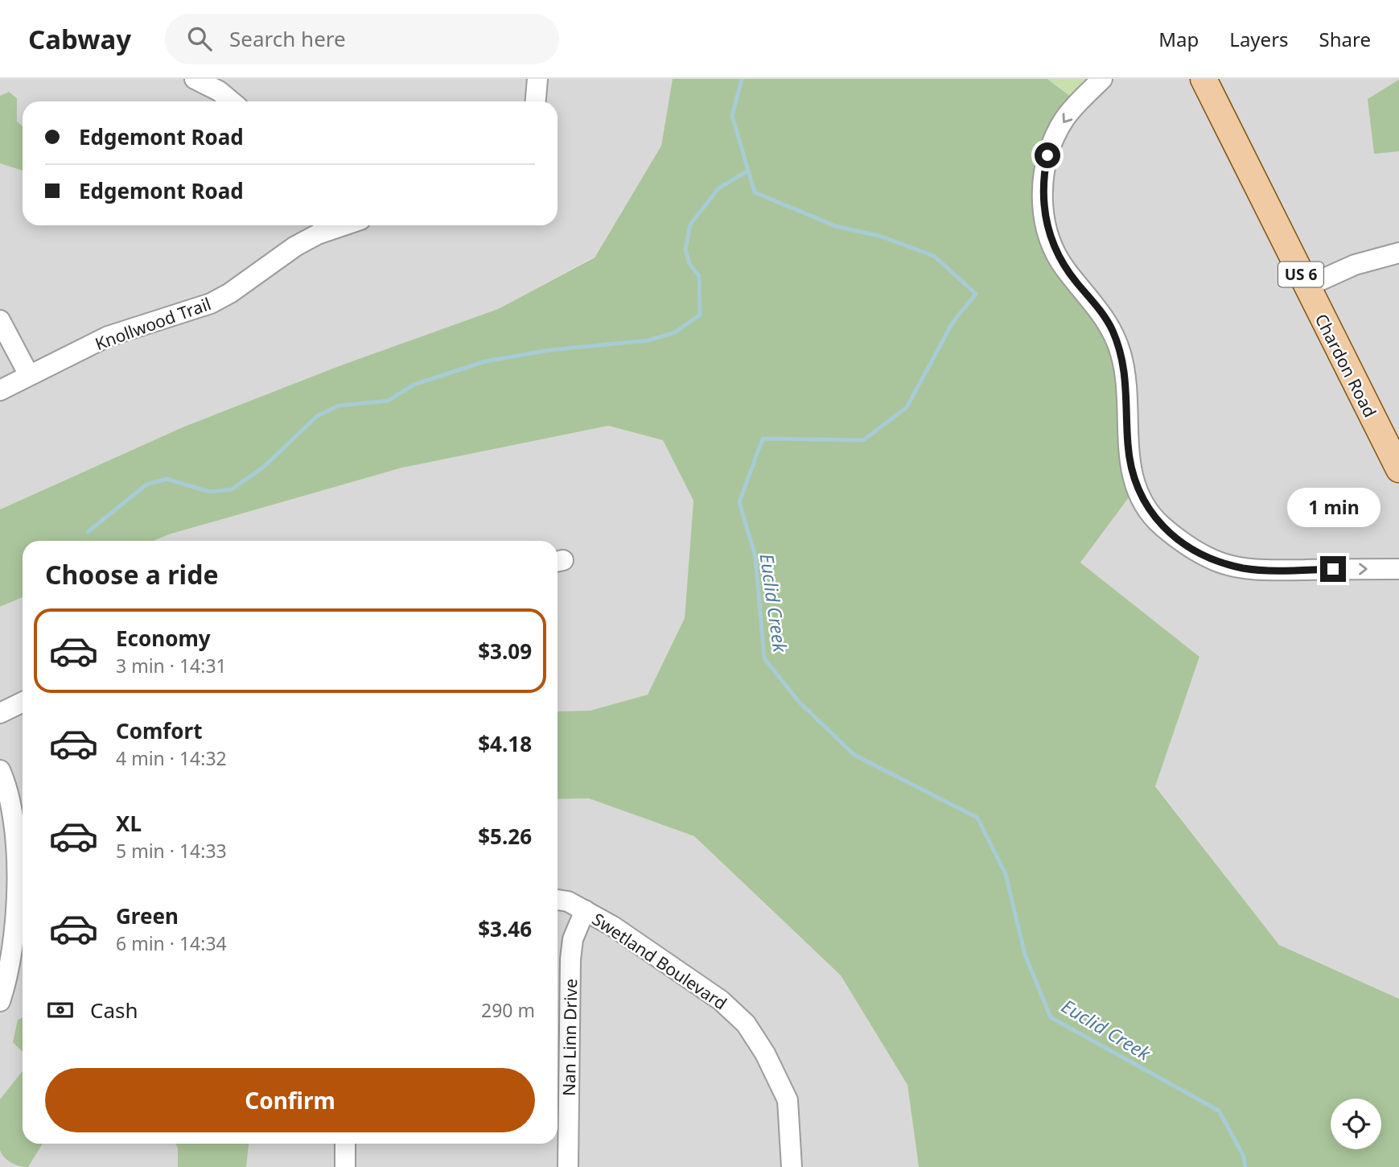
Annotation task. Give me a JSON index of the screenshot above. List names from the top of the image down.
{
  "streets": {
    "main road": ["US 6", "Chardon Road"],
    "street": ["Knollwood Trail", "Swetland Boulevard", "Nan Linn Drive"]
  },
  "crossings": [
    ["Swetland Boulevard", "Nan Linn Drive"]
  ],
  "water": ["Euclid Creek"],
  "page": {
    "header": "Cabway",
    "search": "Search here",
    "nav": ["Map", "Layers", "Share"],
    "banner": ["Edgemont Road", "Edgemont Road"],
    "bubble": "1 min",
    "heading": "Choose a ride",
    "list": [
      {
        "name": "Economy",
        "note": "3 min · 14:31",
        "value": "$3.09"
      },
      {
        "name": "Comfort",
        "note": "4 min · 14:32",
        "value": "$4.18"
      },
      {
        "name": "XL",
        "note": "5 min · 14:33",
        "value": "$5.26"
      },
      {
        "name": "Green",
        "note": "6 min · 14:34",
        "value": "$3.46"
      }
    ],
    "pay": ["Cash", "290 m"],
    "buttons": "Confirm"
  }
}
